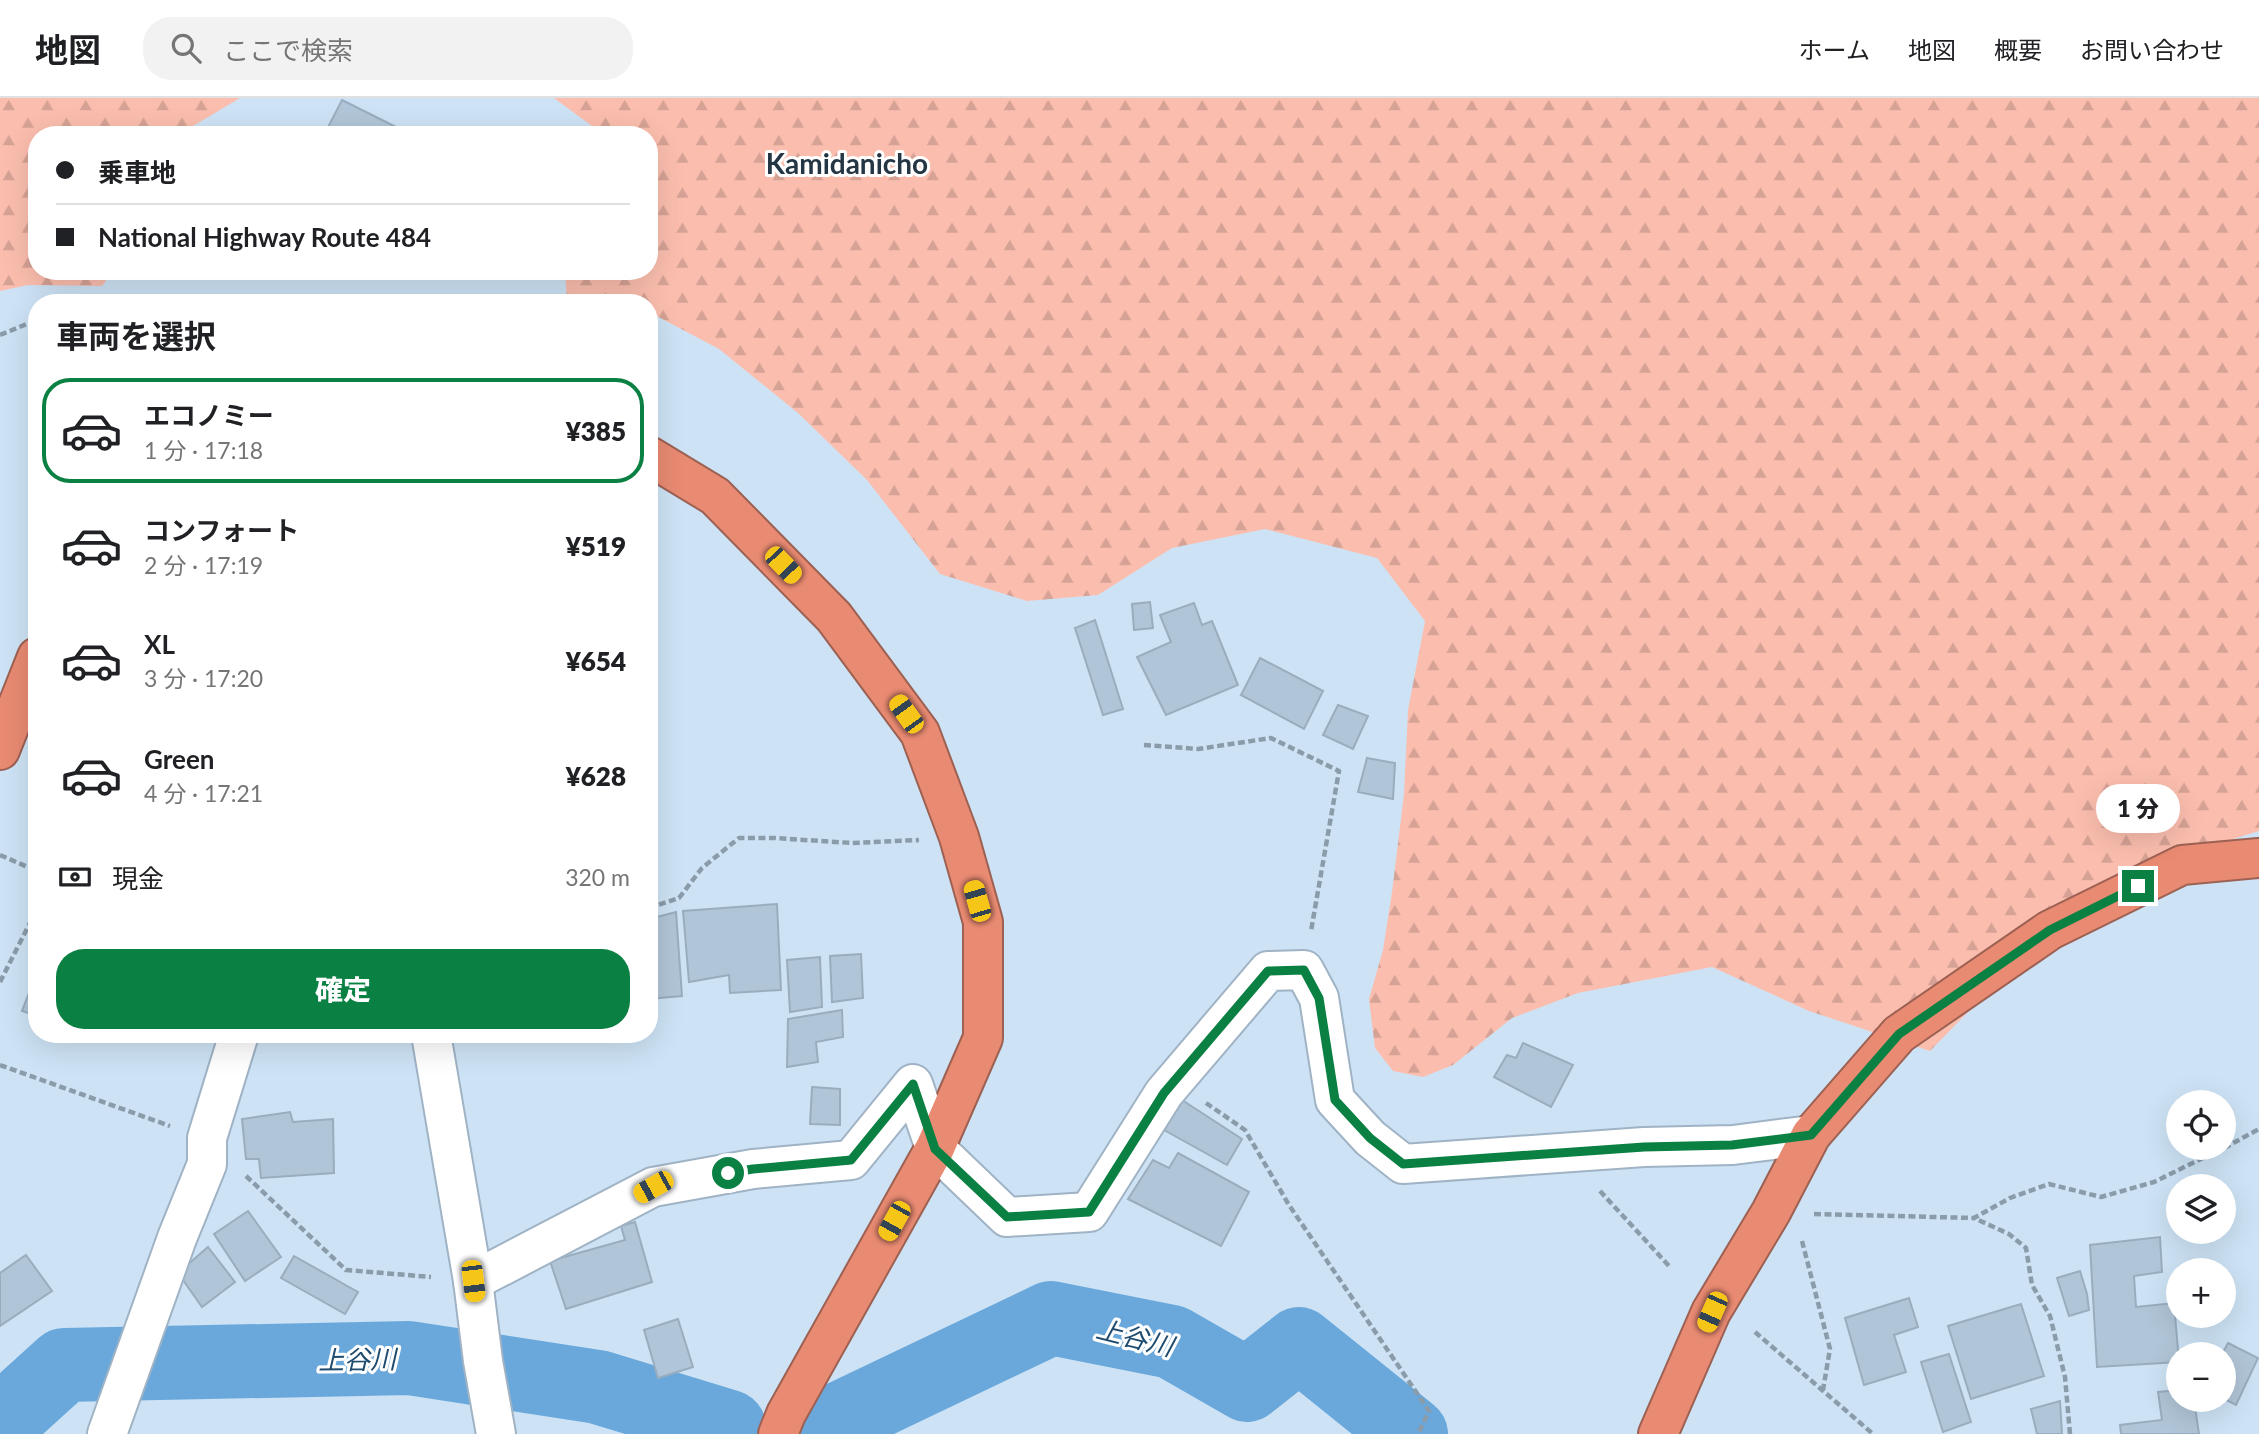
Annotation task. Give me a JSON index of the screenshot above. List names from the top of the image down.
{
  "districts": ["Kamidanicho"],
  "water": ["上谷川"],
  "page": {
    "header": "地図",
    "search": "ここで検索",
    "nav": [
      "ホーム",
      "地図",
      "概要",
      "お問い合わせ"
    ],
    "banner": ["乗車地", "National Highway Route 484"],
    "heading": "車両を選択",
    "list": [
      {
        "name": "エコノミー",
        "note": "1 分 · 17:18",
        "value": "¥385"
      },
      {
        "name": "コンフォート",
        "note": "2 分 · 17:19",
        "value": "¥519"
      },
      {
        "name": "XL",
        "note": "3 分 · 17:20",
        "value": "¥654"
      },
      {
        "name": "Green",
        "note": "4 分 · 17:21",
        "value": "¥628"
      }
    ],
    "bubble": "1 分",
    "pay": ["現金", "320 m"],
    "buttons": "確定",
    "map_buttons": ["+", "−"]
  }
}
